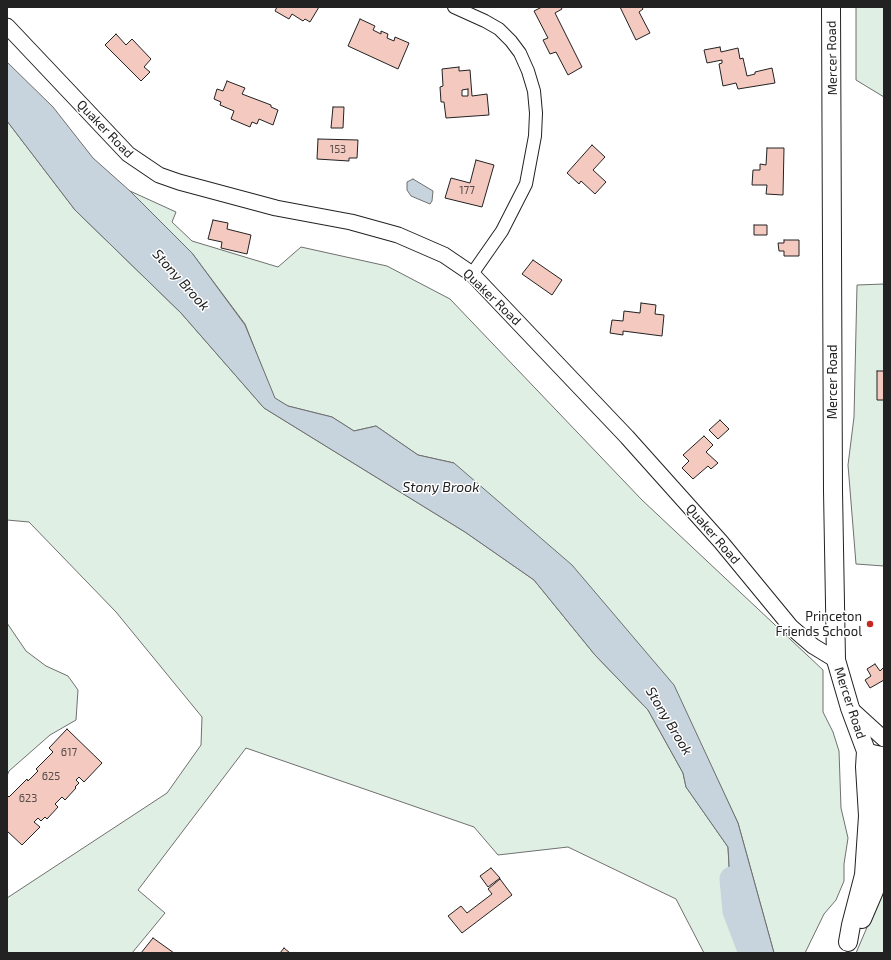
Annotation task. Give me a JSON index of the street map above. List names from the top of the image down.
{
  "streets": {
    "main road": ["Mercer Road"],
    "street": ["Quaker Road"]
  },
  "crossings": [
    ["Mercer Road", "Quaker Road"]
  ],
  "water": ["Stony Brook"],
  "places": ["Princeton Friends School"],
  "house_numbers": [
    "153",
    "177",
    "617",
    "625",
    "623"
  ]
}
